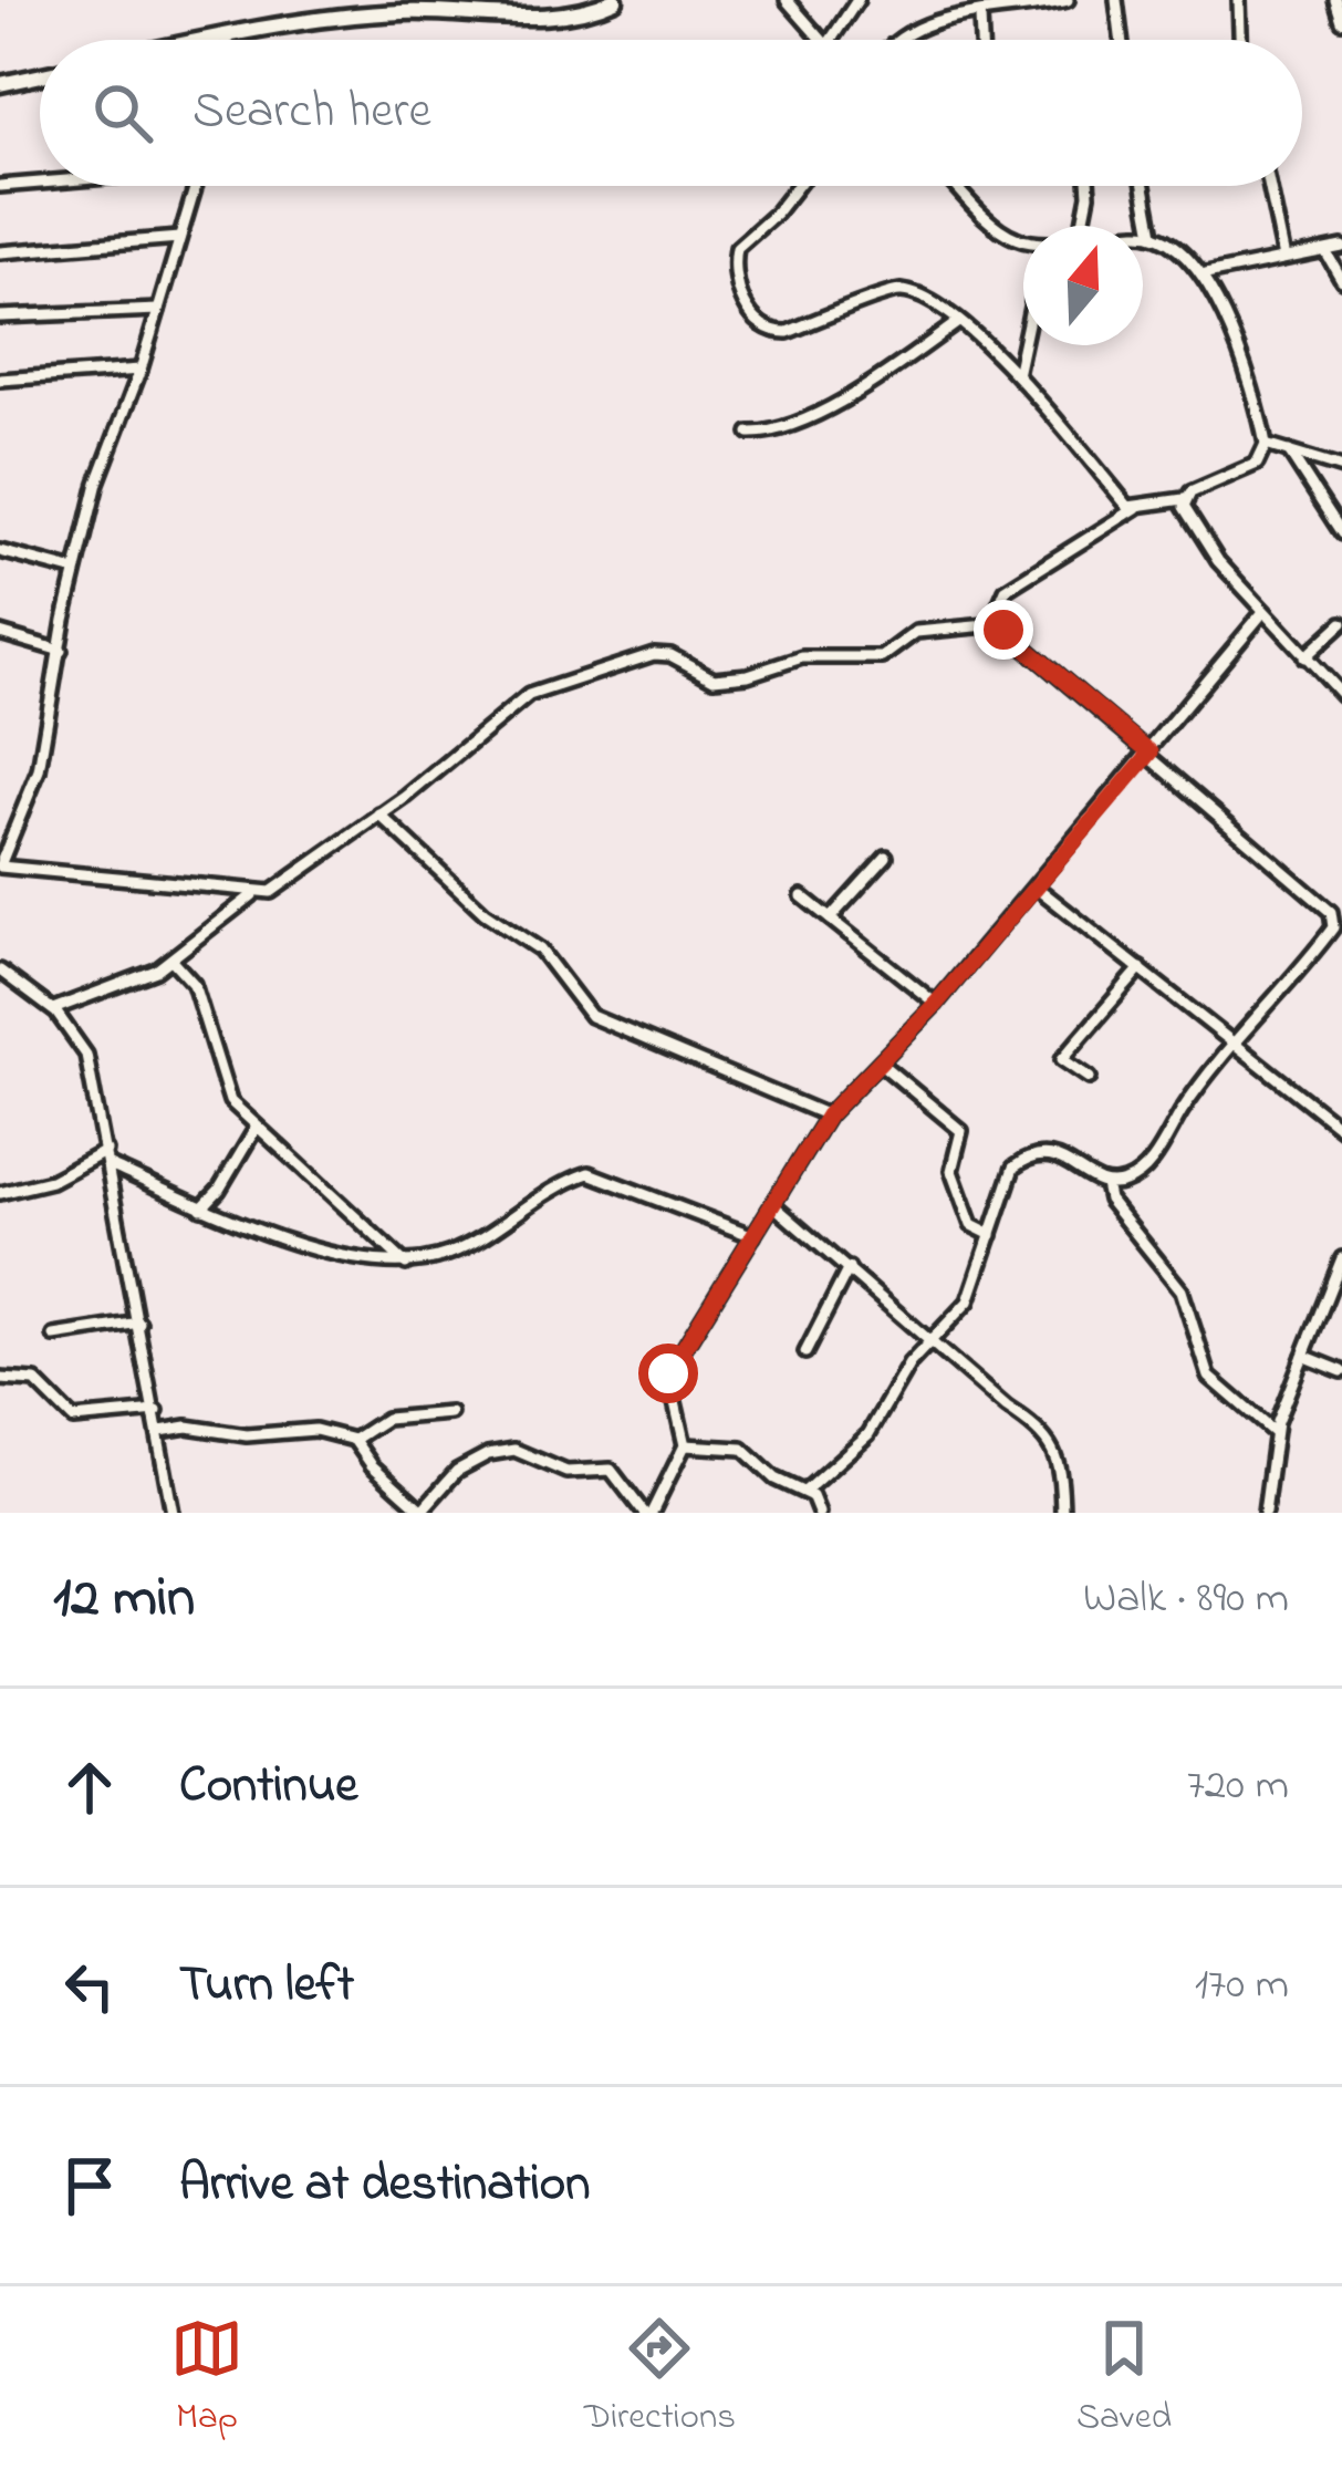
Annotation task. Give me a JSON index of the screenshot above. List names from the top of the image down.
{
  "north": "top",
  "page": {
    "search": "Search here",
    "heading": ["12 min", "Walk · 890 m"],
    "list": [
      ["Continue", "720 m"],
      ["Turn left", "170 m"],
      "Arrive at destination"
    ],
    "nav": ["Map", "Directions", "Saved"]
  }
}
